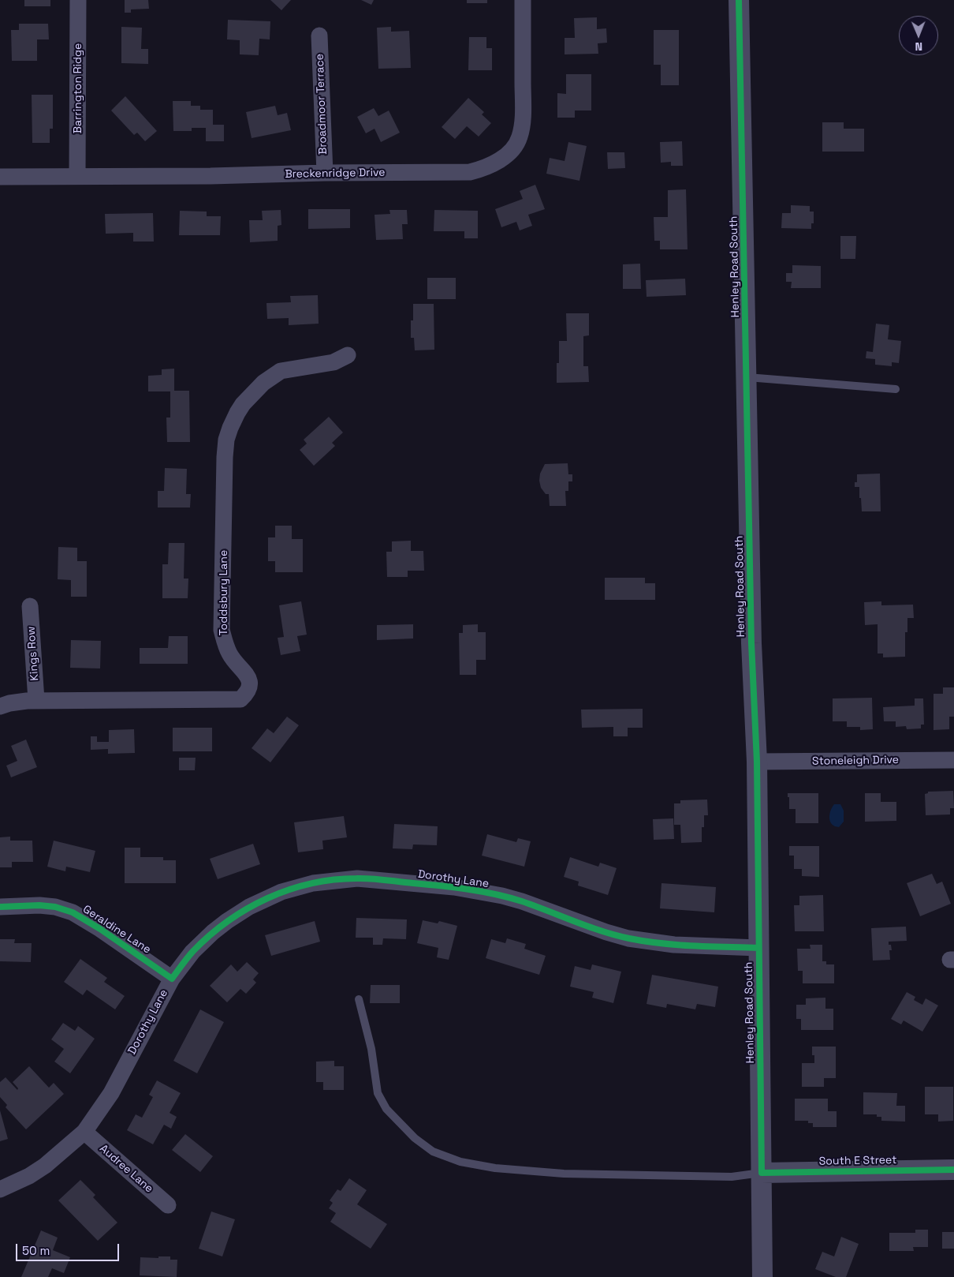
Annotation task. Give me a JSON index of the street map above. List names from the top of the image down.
{
  "streets": {
    "street": [
      "Barrington Ridge",
      "Broadmoor Terrace",
      "Breckenridge Drive",
      "Henley Road South",
      "Toddsbury Lane",
      "Kings Row",
      "Stoneleigh Drive",
      "Dorothy Lane",
      "Geraldine Lane",
      "South E Street",
      "Audree Lane"
    ]
  },
  "crossings": [
    ["Barrington Ridge", "Breckenridge Drive"],
    ["Broadmoor Terrace", "Breckenridge Drive"],
    ["Henley Road South", "Stoneleigh Drive"],
    ["Henley Road South", "Dorothy Lane"],
    ["Henley Road South", "South E Street"],
    ["Toddsbury Lane", "Kings Row"],
    ["Dorothy Lane", "Geraldine Lane"],
    ["Dorothy Lane", "Audree Lane"]
  ],
  "scale_bar": "50 m",
  "north": "bottom"
}
